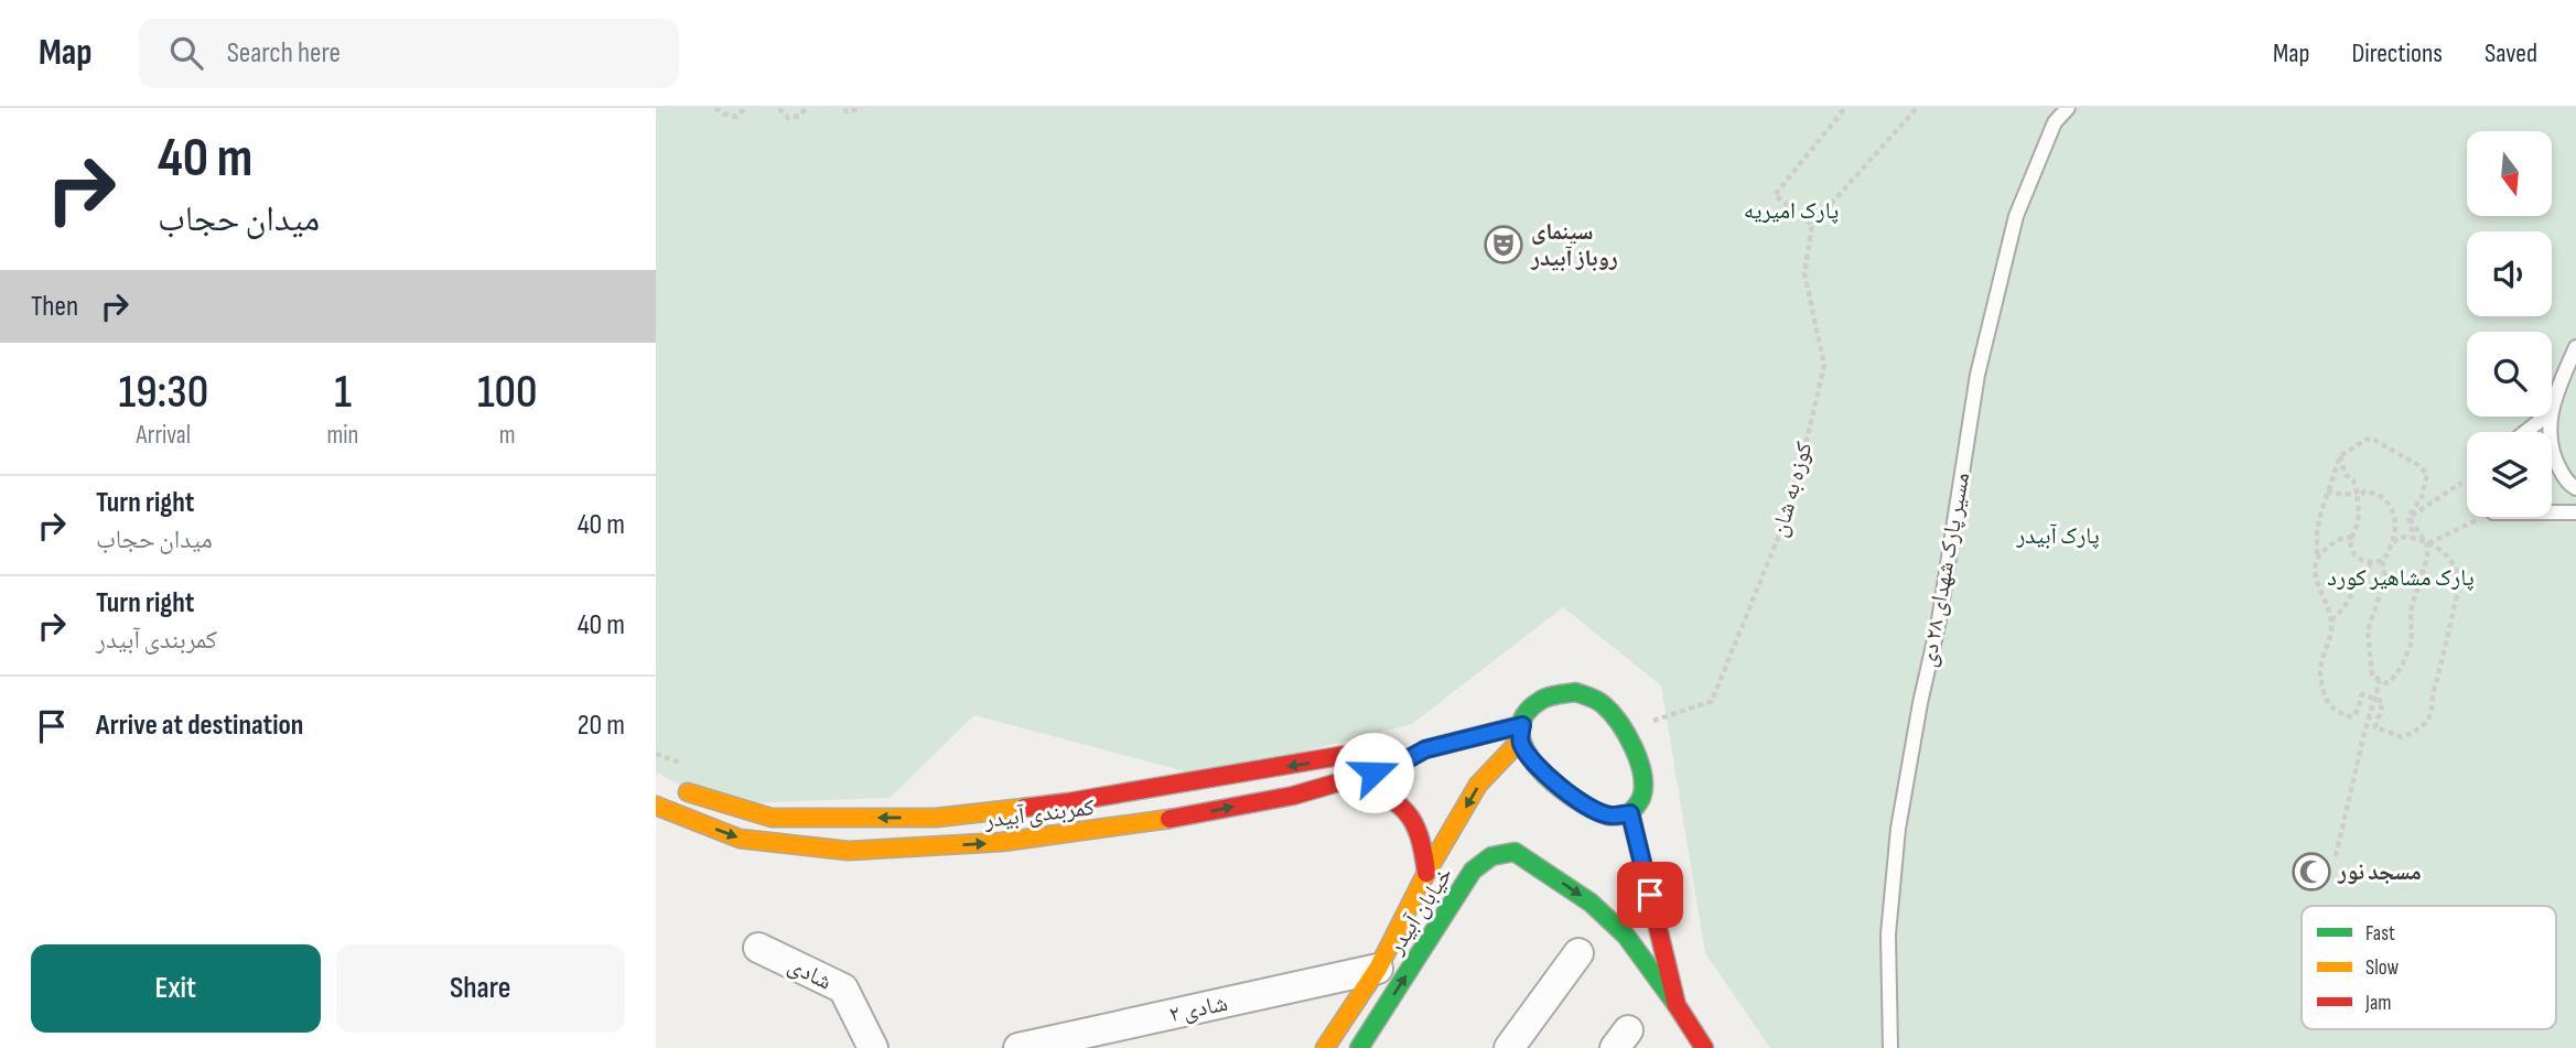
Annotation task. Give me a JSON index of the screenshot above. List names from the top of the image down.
{
  "streets": {
    "main road": ["کمربندی آبیدر", "خیابان آبیدر"],
    "street": ["شادی", "شادی ۲"],
    "lane": ["مسیر پارک شهدای ۲۸ دی"],
    "path": ["کوزه به شان"]
  },
  "crossings": [
    ["کوزه به شان", "کمربندی آبیدر"],
    ["کوزه به شان", "خیابان آبیدر"],
    ["کمربندی آبیدر", "خیابان آبیدر"],
    ["خیابان آبیدر", "شادی ۲"]
  ],
  "parks": ["پارک امیریه", "پارک آبیدر", "پارک مشاهیر کورد"],
  "places": {
    "theatre": ["سینمای روباز آبیدر"],
    "mosque": ["مسجد نور"]
  },
  "legend": ["Fast", "Slow", "Jam"],
  "north": "bottom",
  "page": {
    "header": "Map",
    "search": "Search here",
    "nav": ["Map", "Directions", "Saved"],
    "turn": ["40 m", "میدان حجاب"],
    "then": "Then",
    "eta": [
      "19:30",
      "Arrival",
      "1",
      "min",
      "100",
      "m"
    ],
    "list": [
      {
        "name": "Turn right",
        "note": "میدان حجاب",
        "value": "40 m"
      },
      {
        "name": "Turn right",
        "note": "کمربندی آبیدر",
        "value": "40 m"
      },
      {
        "name": "Arrive at destination",
        "value": "20 m"
      }
    ],
    "buttons": ["Exit", "Share"]
  }
}
